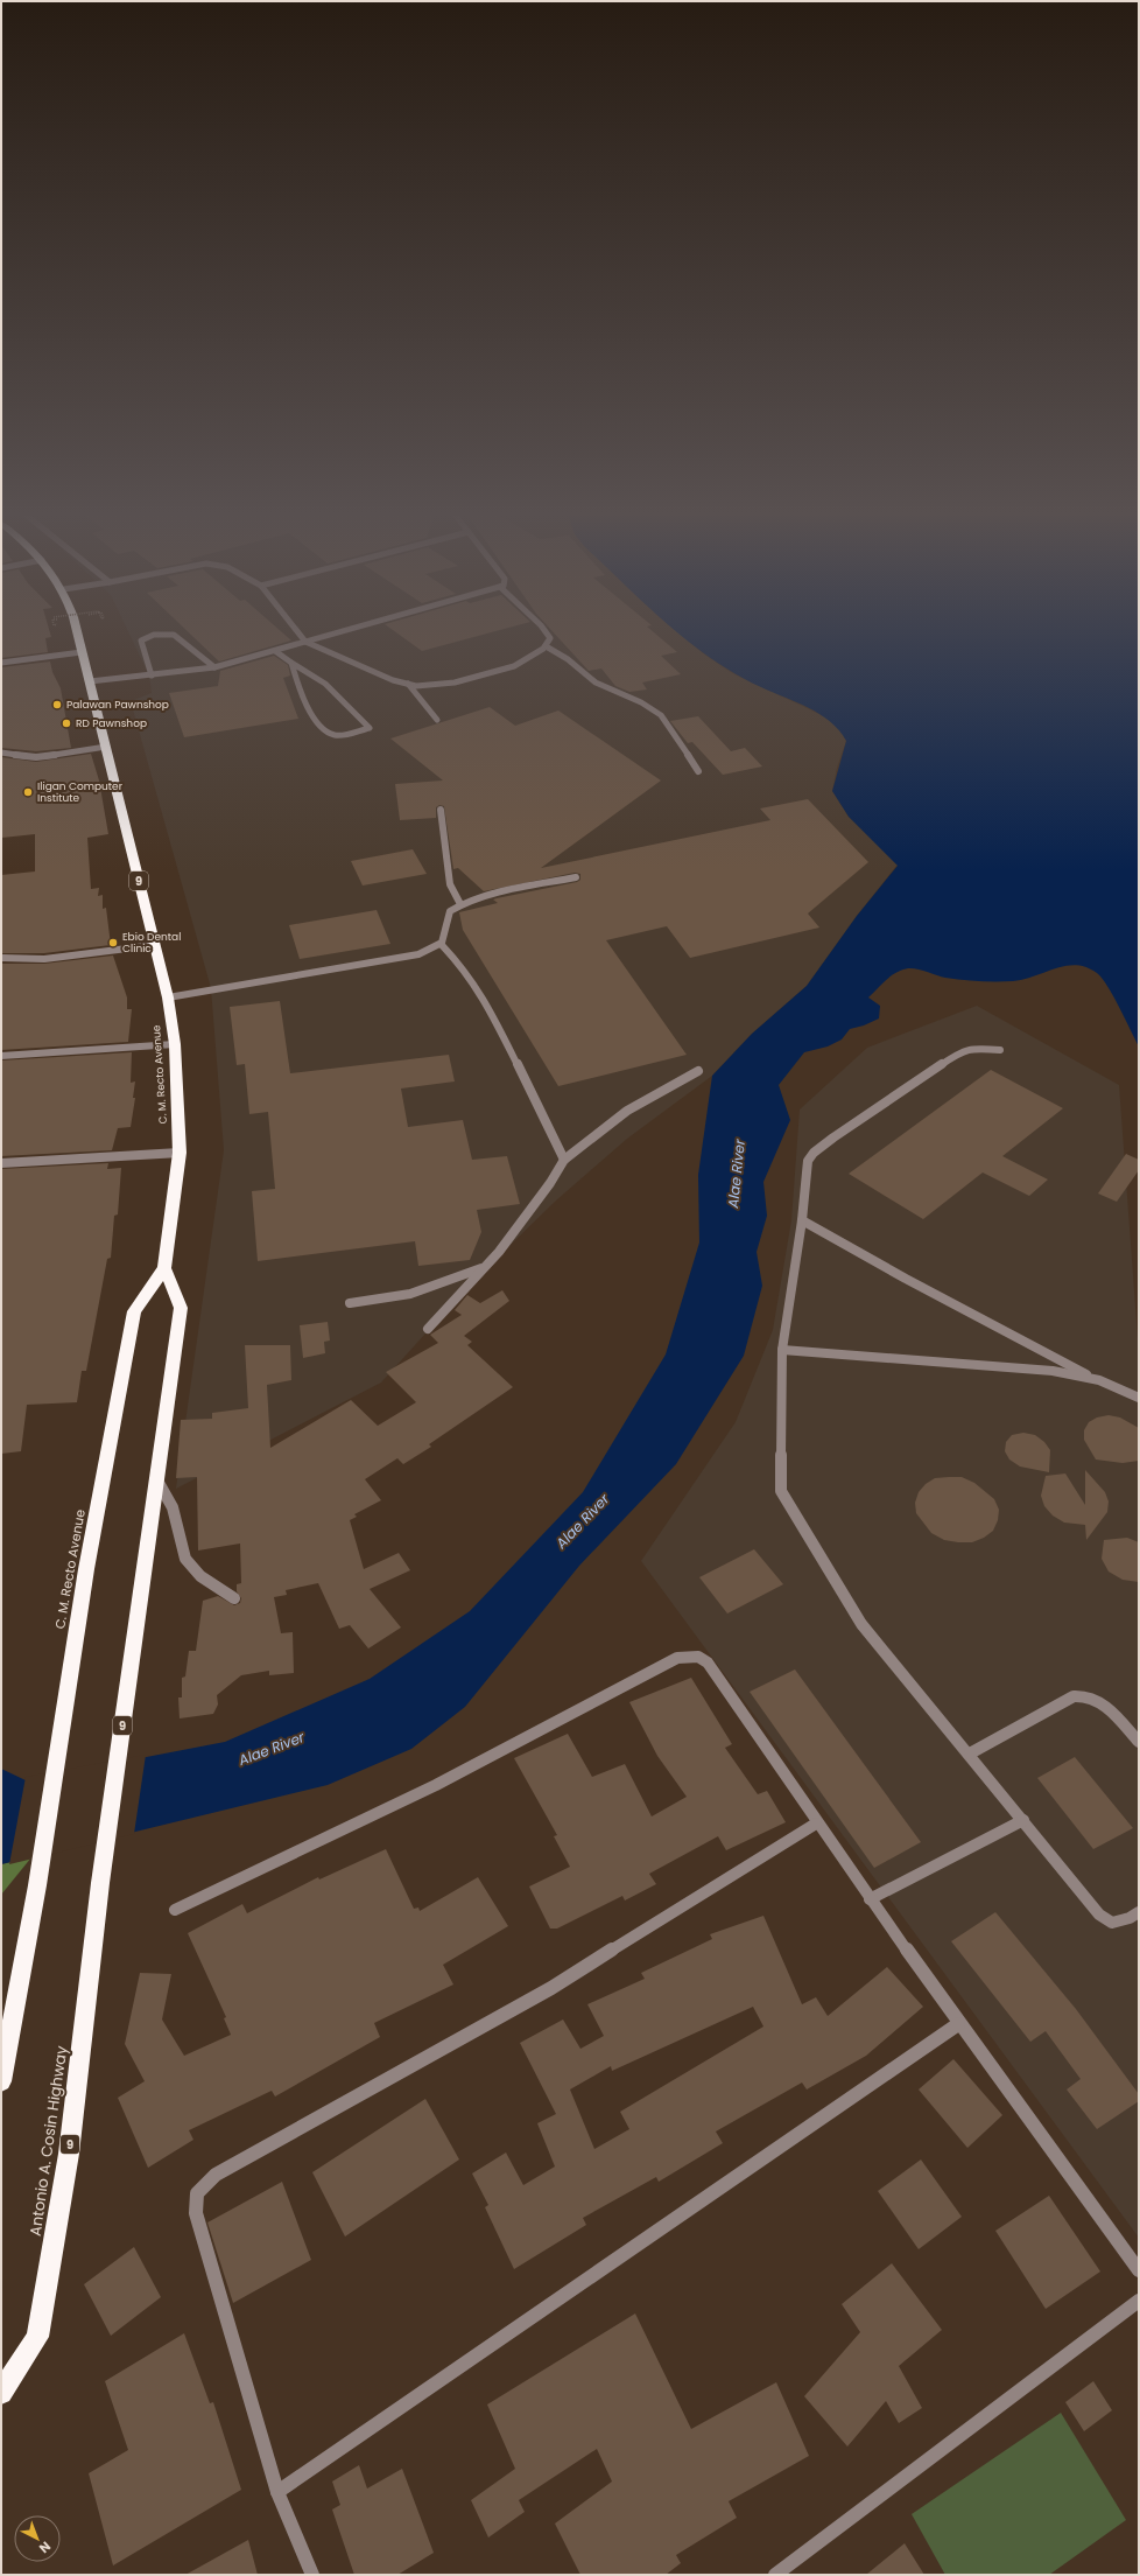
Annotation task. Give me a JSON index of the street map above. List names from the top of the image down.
{
  "streets": {
    "highway": ["9", "C. M. Recto Avenue", "Antonio A. Cosin Highway"]
  },
  "crossings": [
    ["C. M. Recto Avenue", "Antonio A. Cosin Highway"]
  ],
  "water": ["Alae River"],
  "places": [
    "Palawan Pawnshop",
    "RD Pawnshop",
    "Iligan Computer Institute",
    "Ebio Dental Clinic"
  ],
  "north": "bottom right"
}
